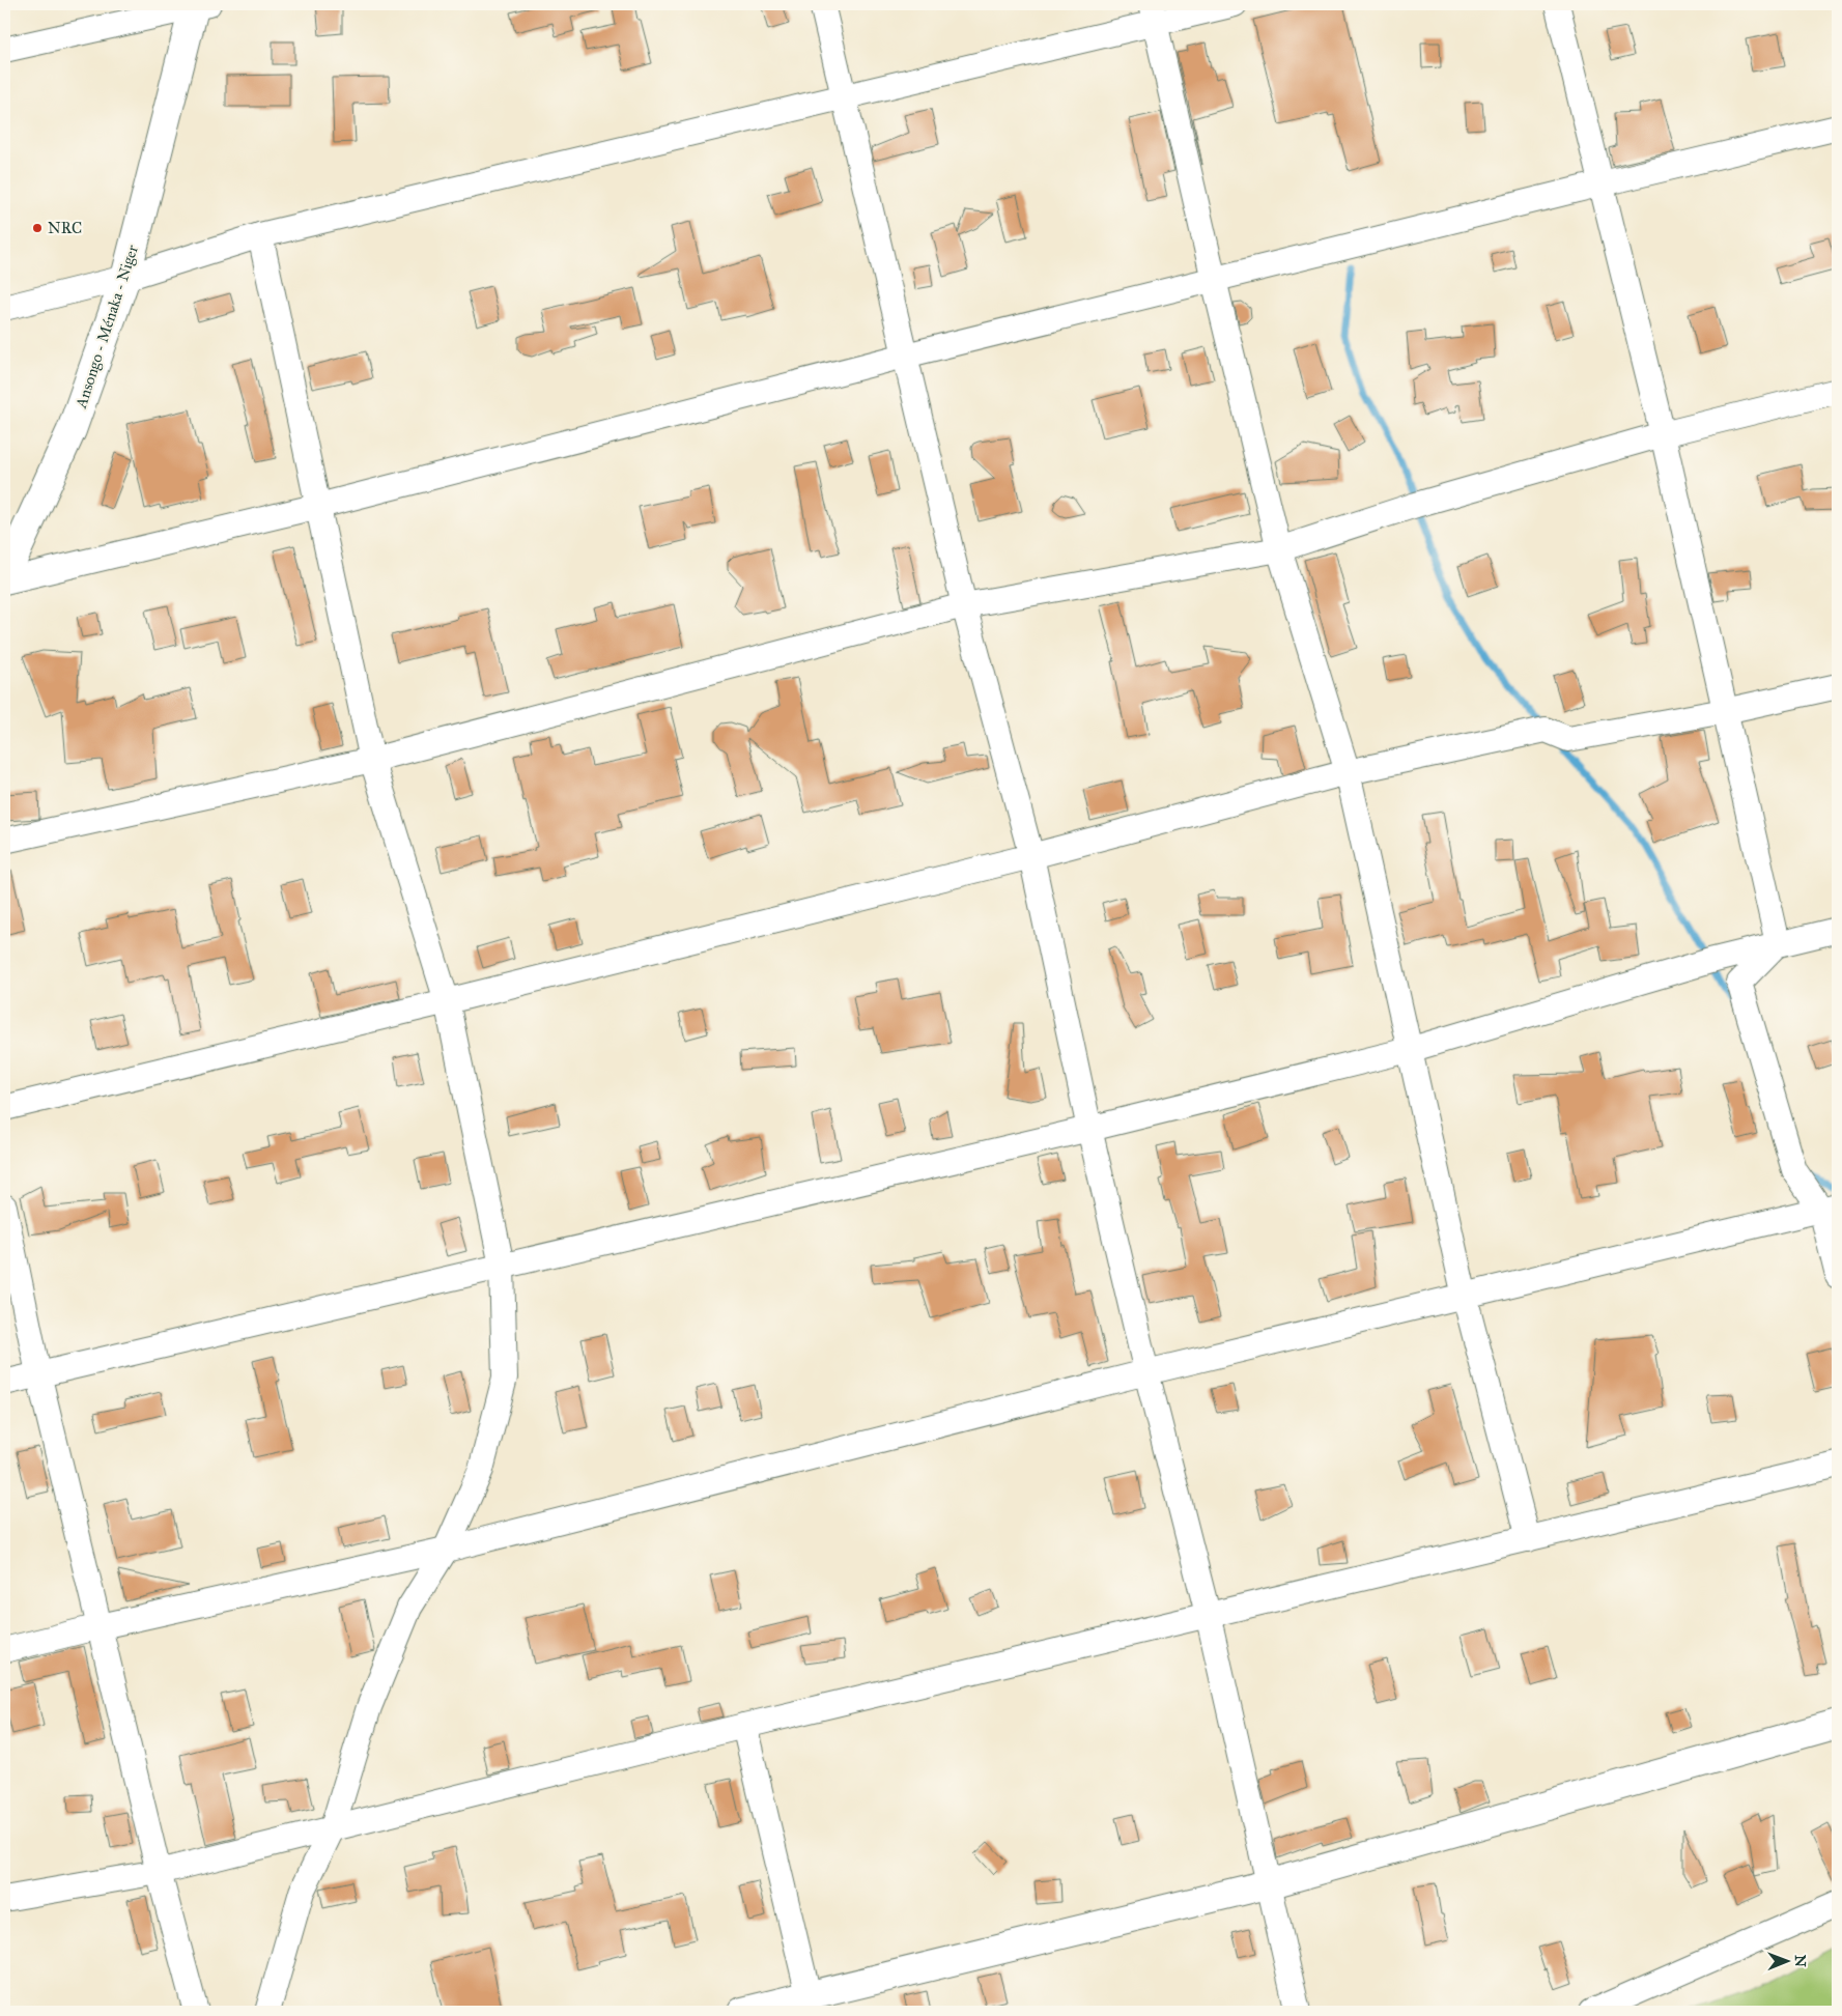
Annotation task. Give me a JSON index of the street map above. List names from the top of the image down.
{
  "streets": {
    "street": ["Ansongo - Ménaka - Niger"]
  },
  "places": ["NRC"],
  "north": "right"
}
